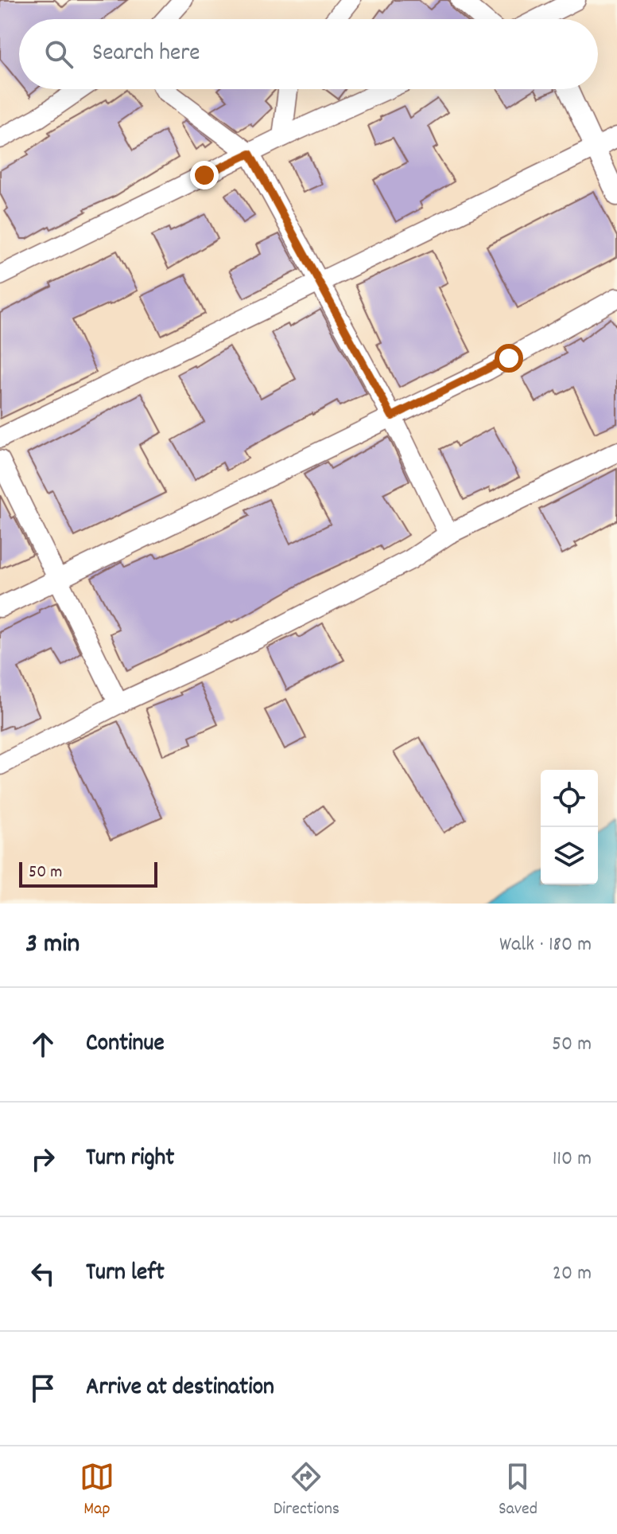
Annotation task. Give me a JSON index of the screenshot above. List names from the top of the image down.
{
  "scale_bar": "50 m",
  "page": {
    "search": "Search here",
    "scale": "50 m",
    "heading": ["3 min", "Walk · 180 m"],
    "list": [
      ["Continue", "50 m"],
      ["Turn right", "110 m"],
      ["Turn left", "20 m"],
      "Arrive at destination"
    ],
    "nav": ["Map", "Directions", "Saved"]
  }
}
